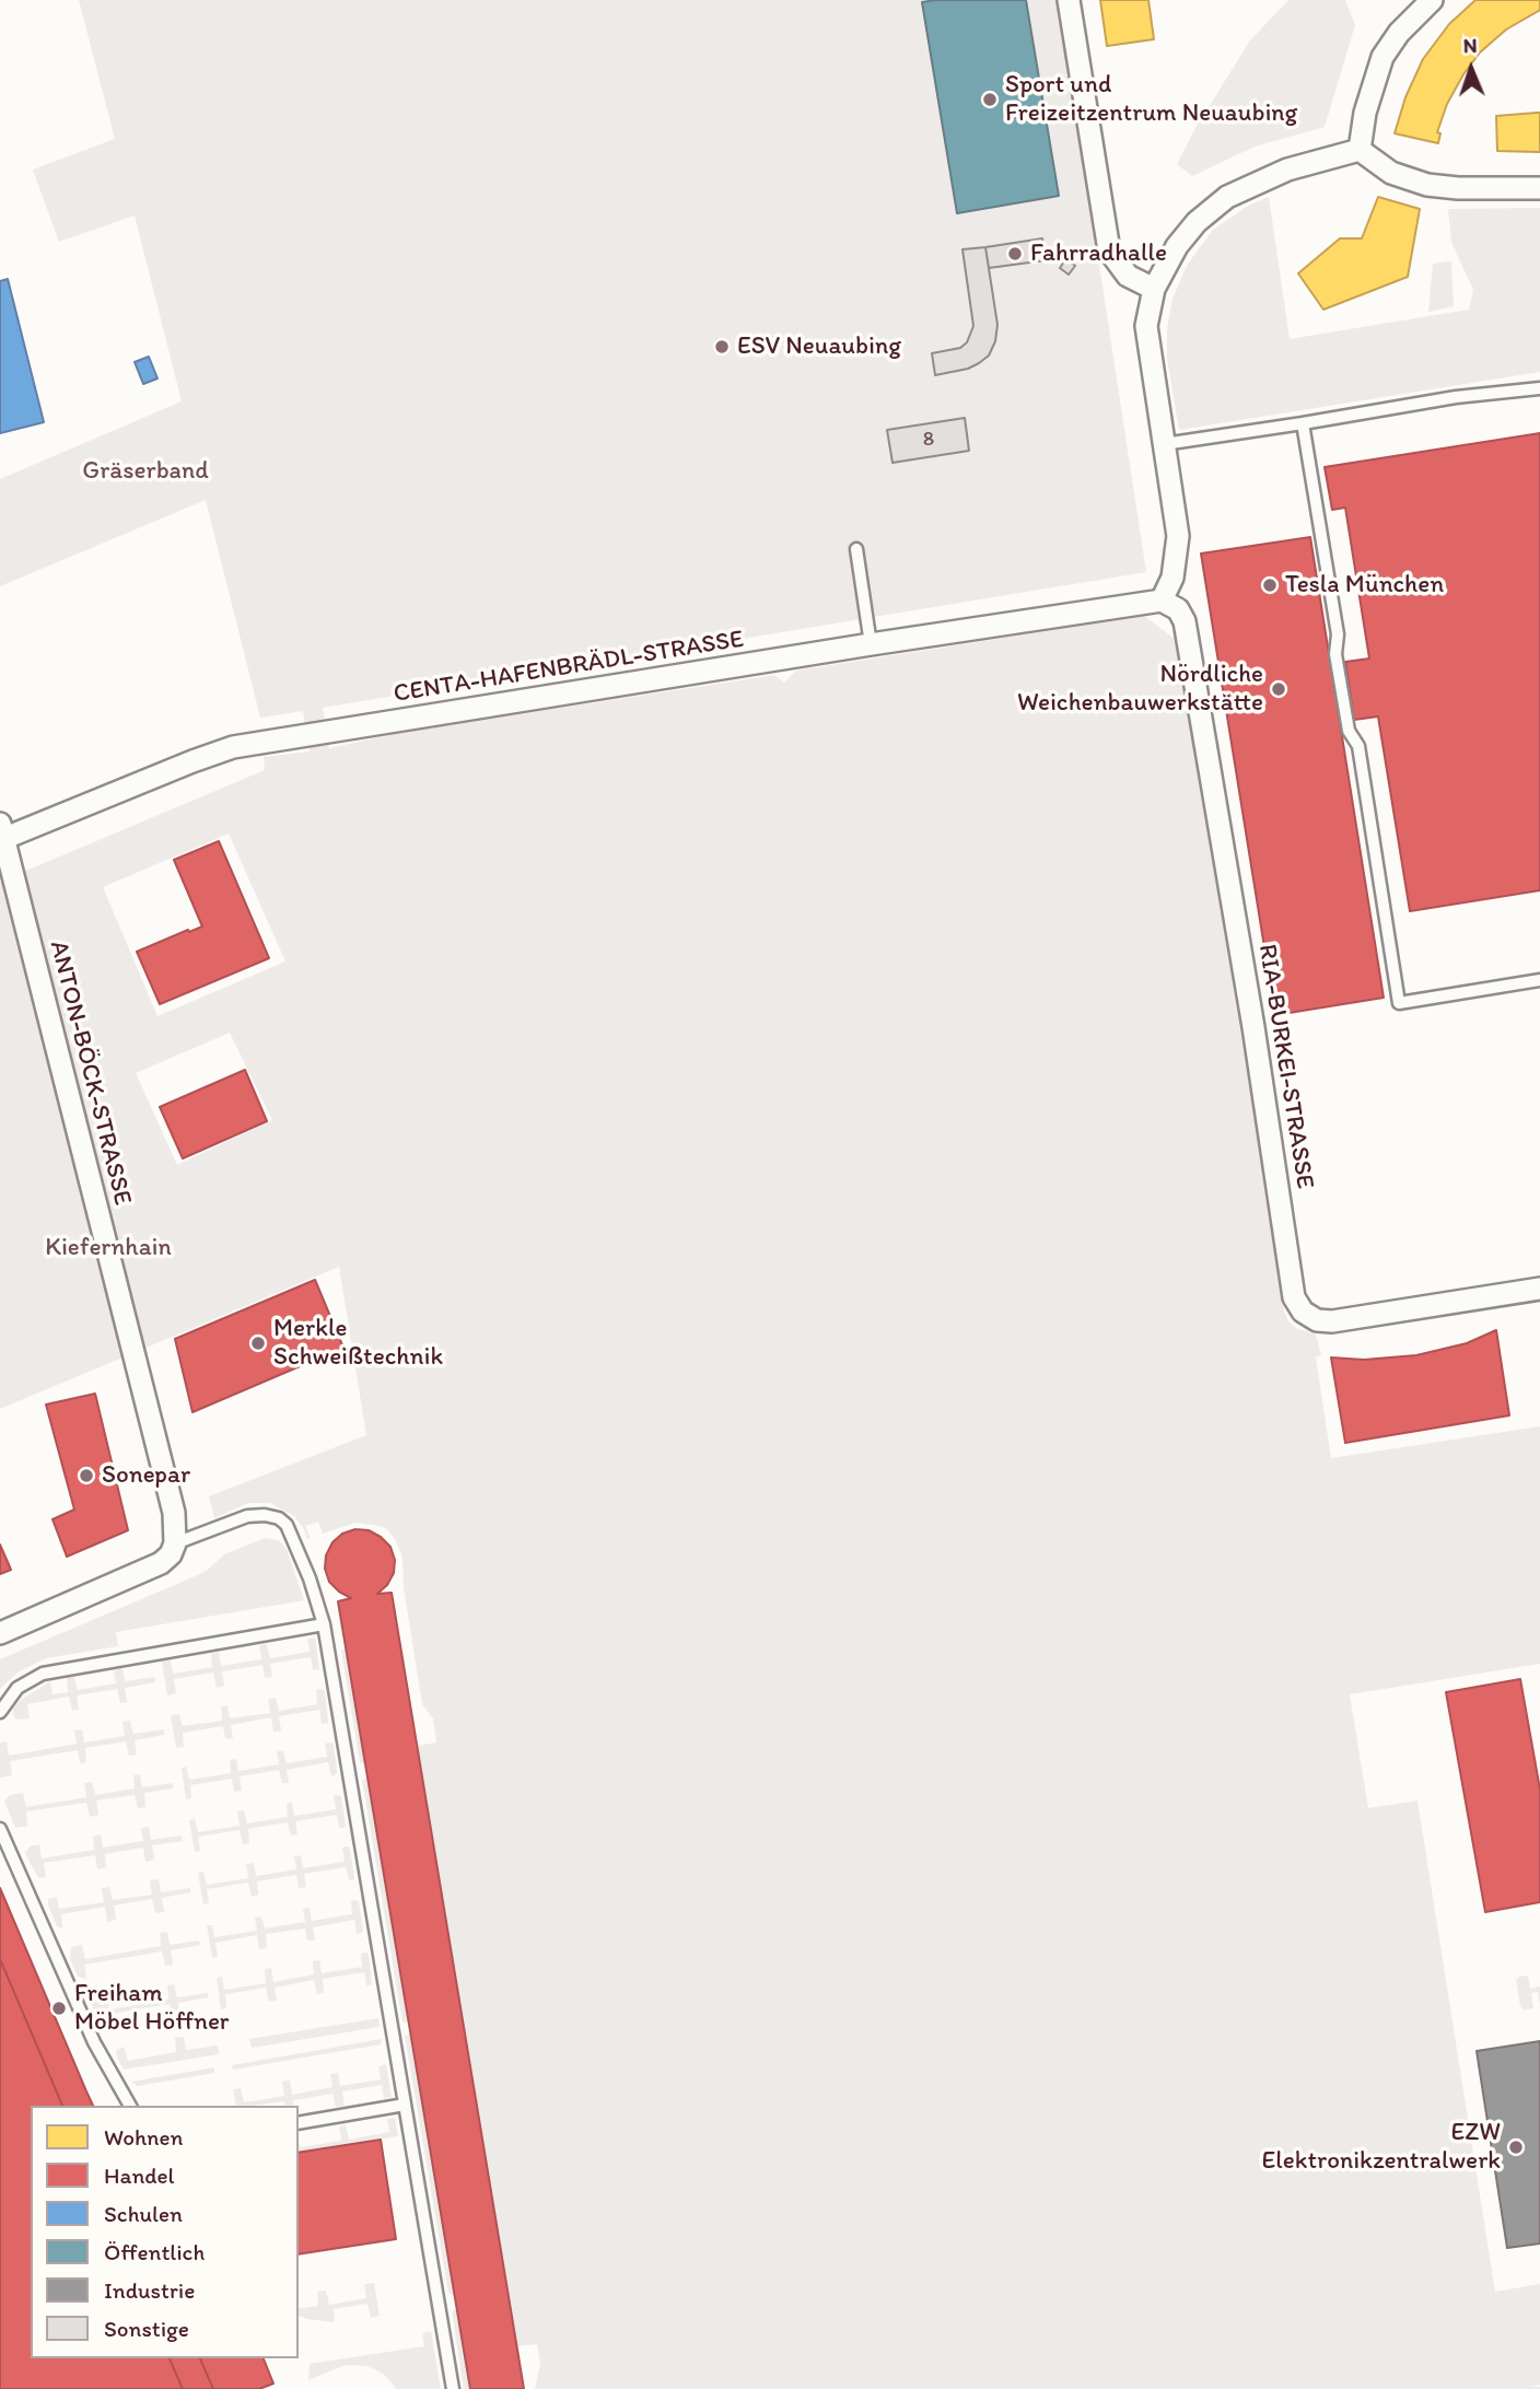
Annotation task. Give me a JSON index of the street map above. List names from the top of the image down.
{
  "streets": {
    "street": ["CENTA-HAFENBRÄDL-STRASSE", "RIA-BURKEI-STRASSE", "ANTON-BÖCK-STRASSE"]
  },
  "crossings": [
    ["CENTA-HAFENBRÄDL-STRASSE", "RIA-BURKEI-STRASSE"],
    ["CENTA-HAFENBRÄDL-STRASSE", "ANTON-BÖCK-STRASSE"]
  ],
  "parks": ["Gräserband", "Kiefernhain"],
  "places": [
    "Sport und Freizeitzentrum Neuaubing",
    "Fahrradhalle",
    "ESV Neuaubing",
    "Tesla München",
    "Nördliche Weichenbauwerkstätte",
    "Merkle Schweißtechnik",
    "Sonepar",
    "Freiham Möbel Höffner",
    "EZW Elektronikzentralwerk"
  ],
  "house_numbers": ["8"],
  "legend": [
    "Wohnen",
    "Handel",
    "Schulen",
    "Öffentlich",
    "Industrie",
    "Sonstige"
  ],
  "north": "top"
}
